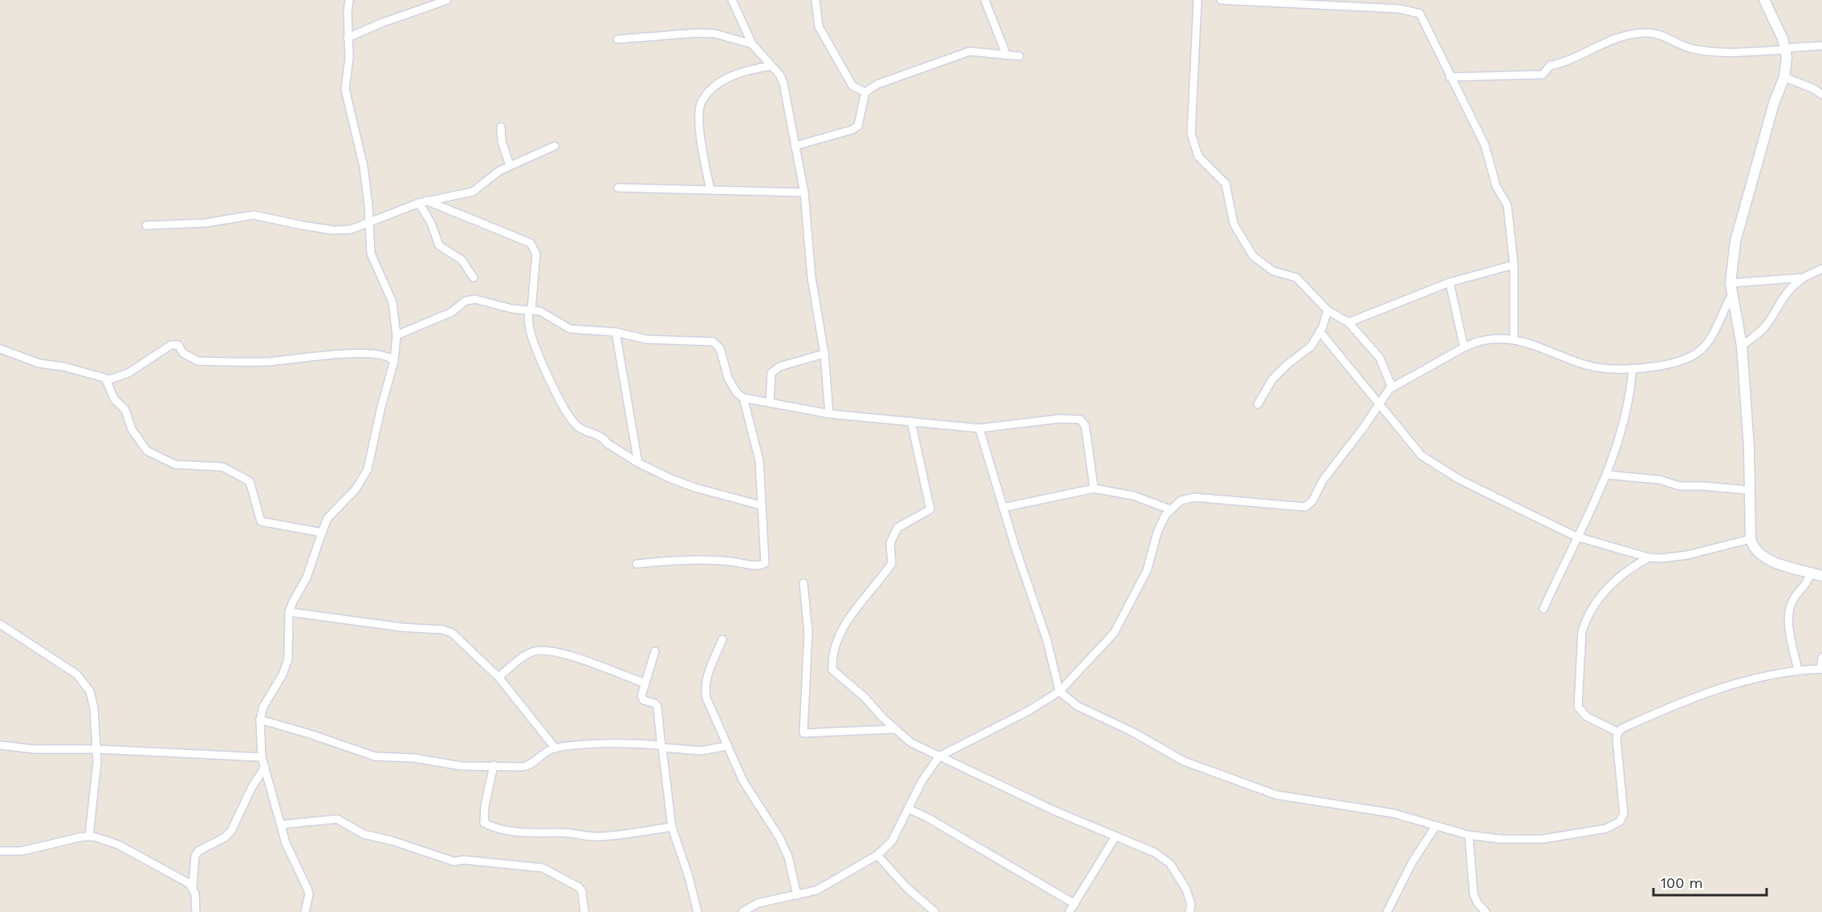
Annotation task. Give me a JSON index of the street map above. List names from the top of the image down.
{
  "scale_bar": "100 m"
}
